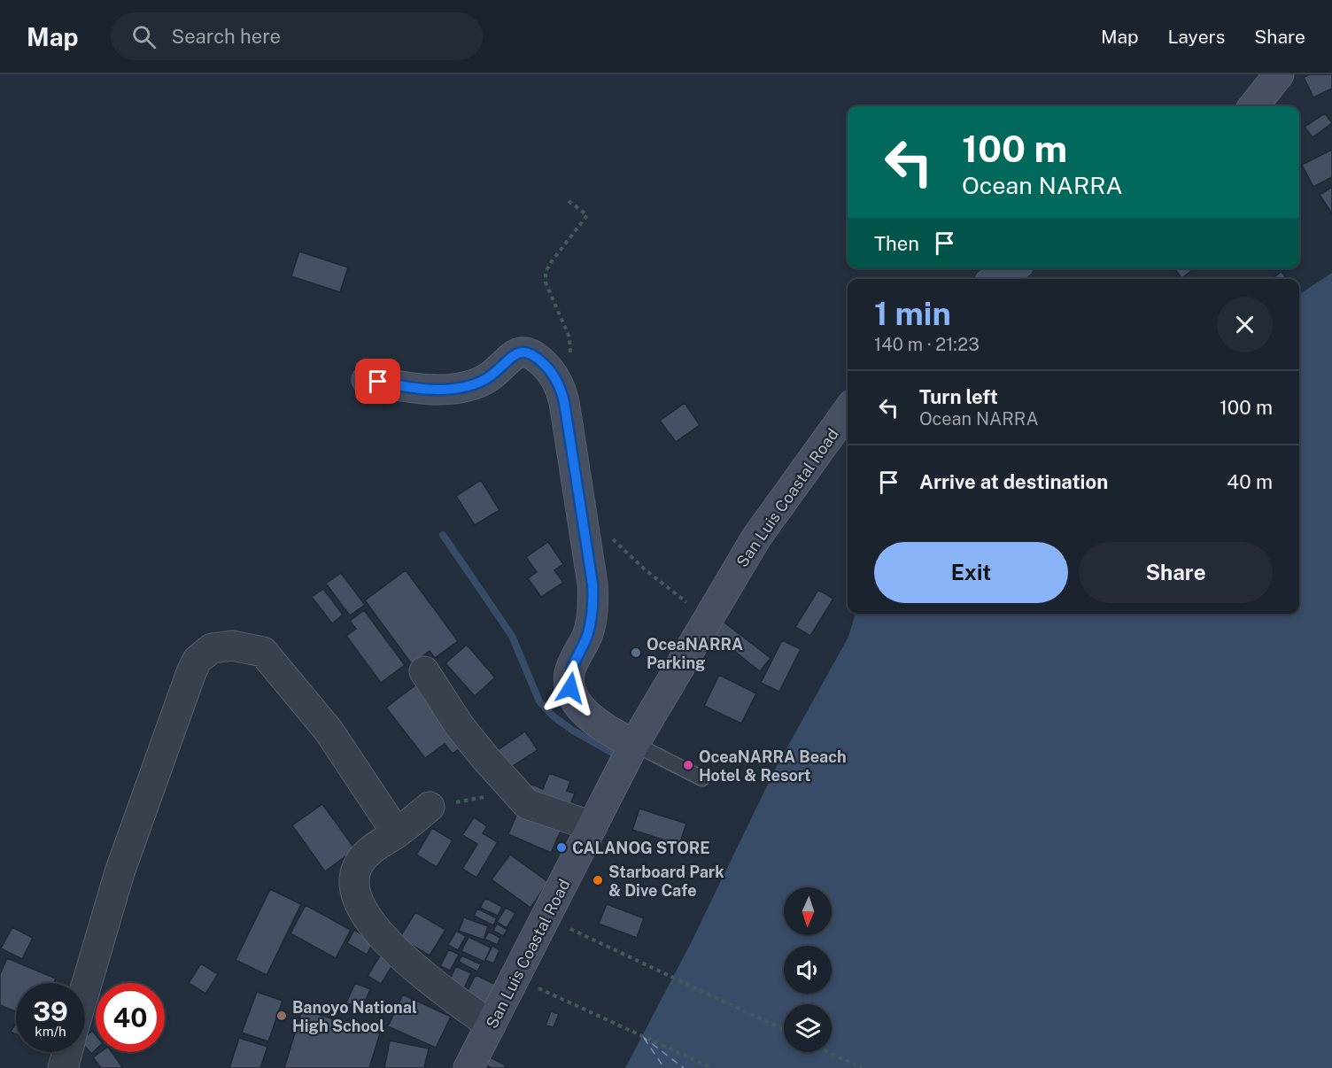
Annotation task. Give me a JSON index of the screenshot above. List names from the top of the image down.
{
  "streets": {
    "street": ["San Luis Coastal Road"]
  },
  "places": [
    "OceaNARRA Parking",
    "OceaNARRA Beach Hotel & Resort",
    "CALANOG STORE",
    "Starboard Park & Dive Cafe",
    "Banoyo National High School"
  ],
  "north": "bottom",
  "page": {
    "header": "Map",
    "search": "Search here",
    "nav": ["Map", "Layers", "Share"],
    "turn": ["100 m", "Ocean NARRA"],
    "then": "Then",
    "heading": ["1 min", "140 m · 21:23"],
    "list": [
      {
        "name": "Turn left",
        "note": "Ocean NARRA",
        "value": "100 m"
      },
      {
        "name": "Arrive at destination",
        "value": "40 m"
      }
    ],
    "buttons": ["Exit", "Share"],
    "speed": "39 km/h",
    "limit": "40"
  }
}
